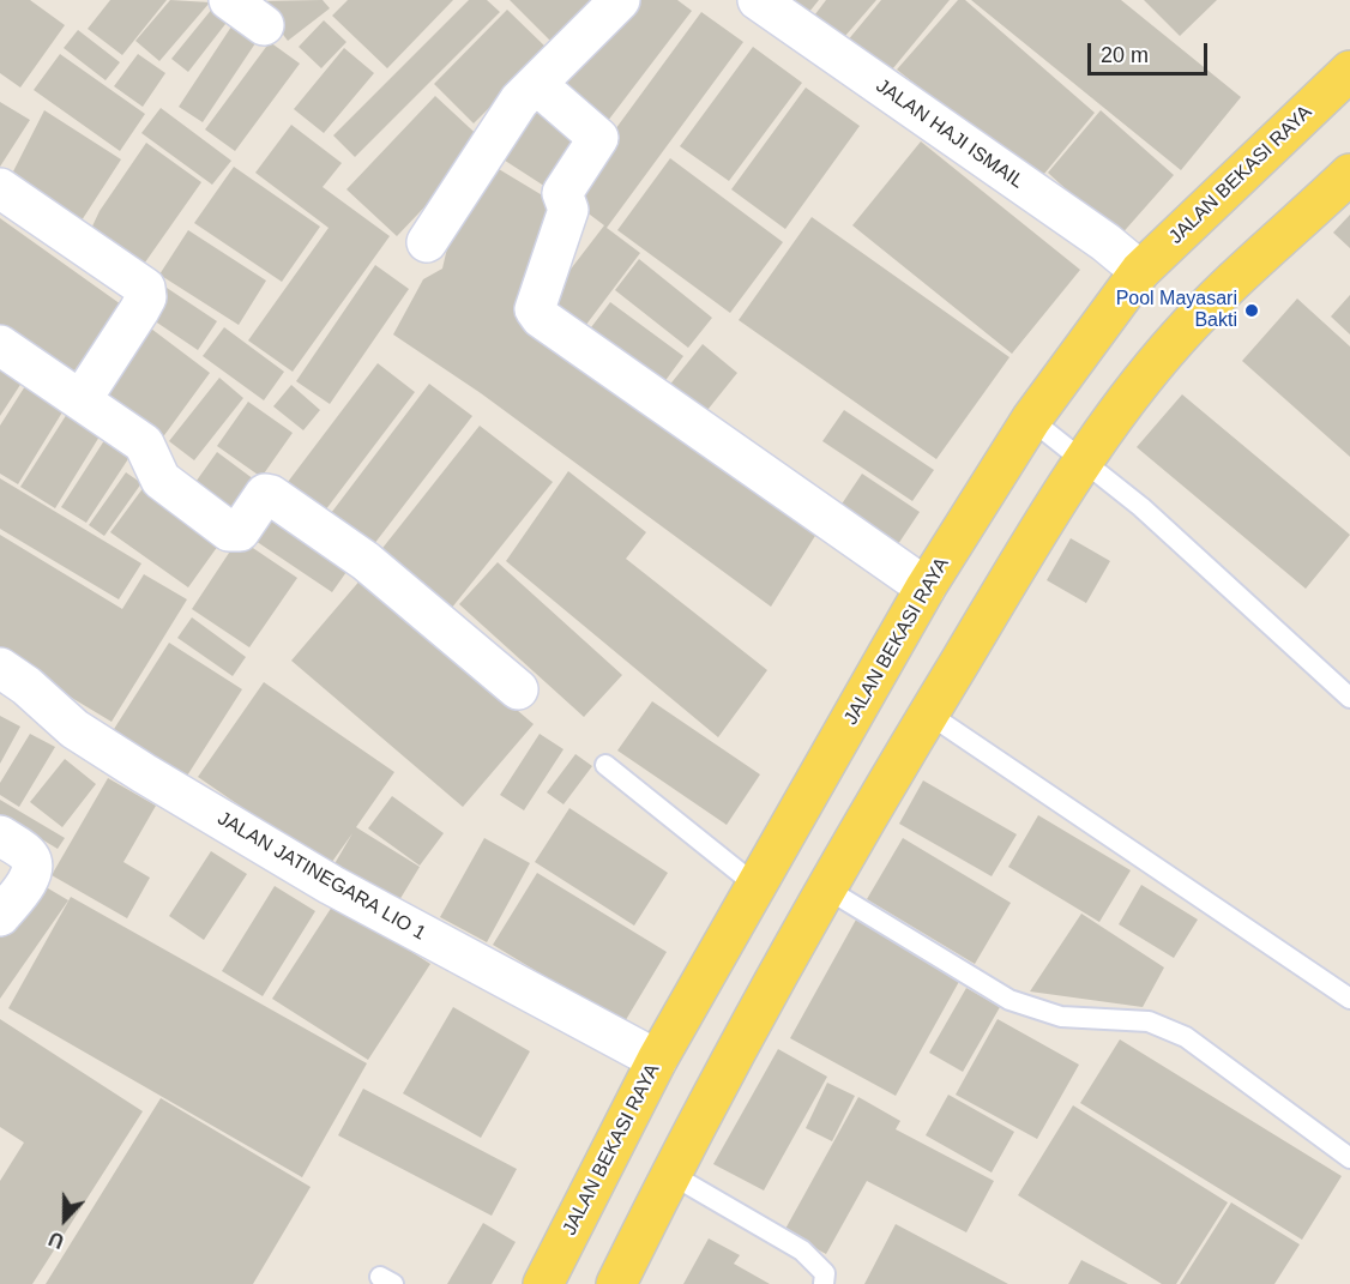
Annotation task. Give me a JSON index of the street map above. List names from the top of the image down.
{
  "streets": {
    "main road": ["JALAN BEKASI RAYA"],
    "street": ["JALAN HAJI ISMAIL", "JALAN JATINEGARA LIO 1"]
  },
  "crossings": [
    ["JALAN HAJI ISMAIL", "JALAN BEKASI RAYA"],
    ["JALAN BEKASI RAYA", "JALAN JATINEGARA LIO 1"]
  ],
  "places": ["Pool Mayasari Bakti"],
  "scale_bar": "20 m",
  "north": "bottom"
}
